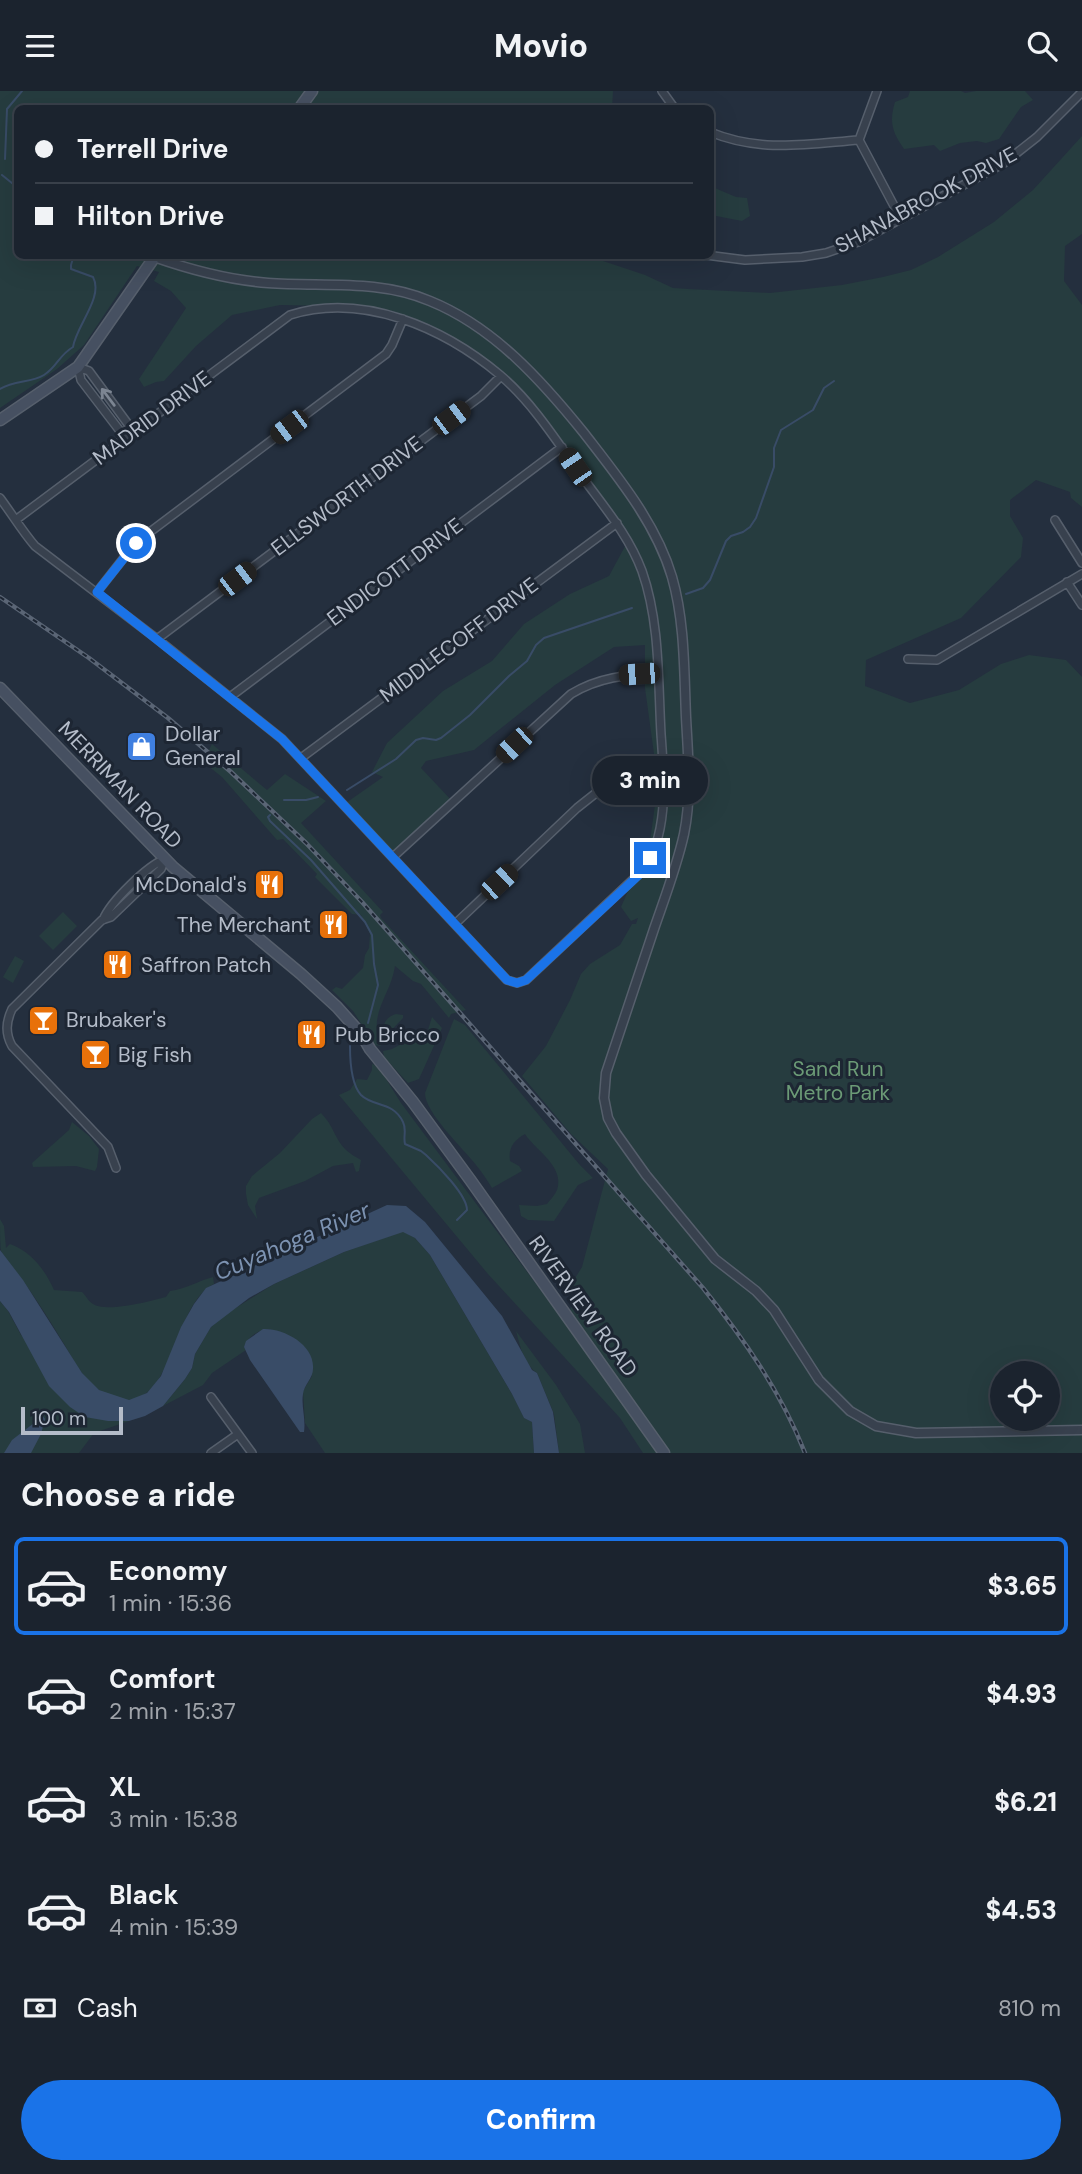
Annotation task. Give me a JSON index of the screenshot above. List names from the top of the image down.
{
  "streets": {
    "main road": ["MERRIMAN ROAD", "RIVERVIEW ROAD"],
    "street": [
      "SHANABROOK DRIVE",
      "MADRID DRIVE",
      "ELLSWORTH DRIVE",
      "ENDICOTT DRIVE",
      "MIDDLECOFF DRIVE"
    ]
  },
  "crossings": [
    ["MERRIMAN ROAD", "RIVERVIEW ROAD"]
  ],
  "water": ["Cuyahoga River"],
  "parks": ["Sand Run Metro Park"],
  "places": {
    "shop": ["Dollar General"],
    "restaurant": [
      "McDonald's",
      "The Merchant",
      "Saffron Patch",
      "Pub Bricco"
    ],
    "bar": ["Brubaker's", "Big Fish"]
  },
  "scale_bar": "100 m",
  "page": {
    "header": "Movio",
    "banner": ["Terrell Drive", "Hilton Drive"],
    "bubble": "3 min",
    "scale": "100 m",
    "heading": "Choose a ride",
    "list": [
      {
        "name": "Economy",
        "note": "1 min · 15:36",
        "value": "$3.65"
      },
      {
        "name": "Comfort",
        "note": "2 min · 15:37",
        "value": "$4.93"
      },
      {
        "name": "XL",
        "note": "3 min · 15:38",
        "value": "$6.21"
      },
      {
        "name": "Black",
        "note": "4 min · 15:39",
        "value": "$4.53"
      }
    ],
    "pay": ["Cash", "810 m"],
    "buttons": "Confirm"
  }
}
